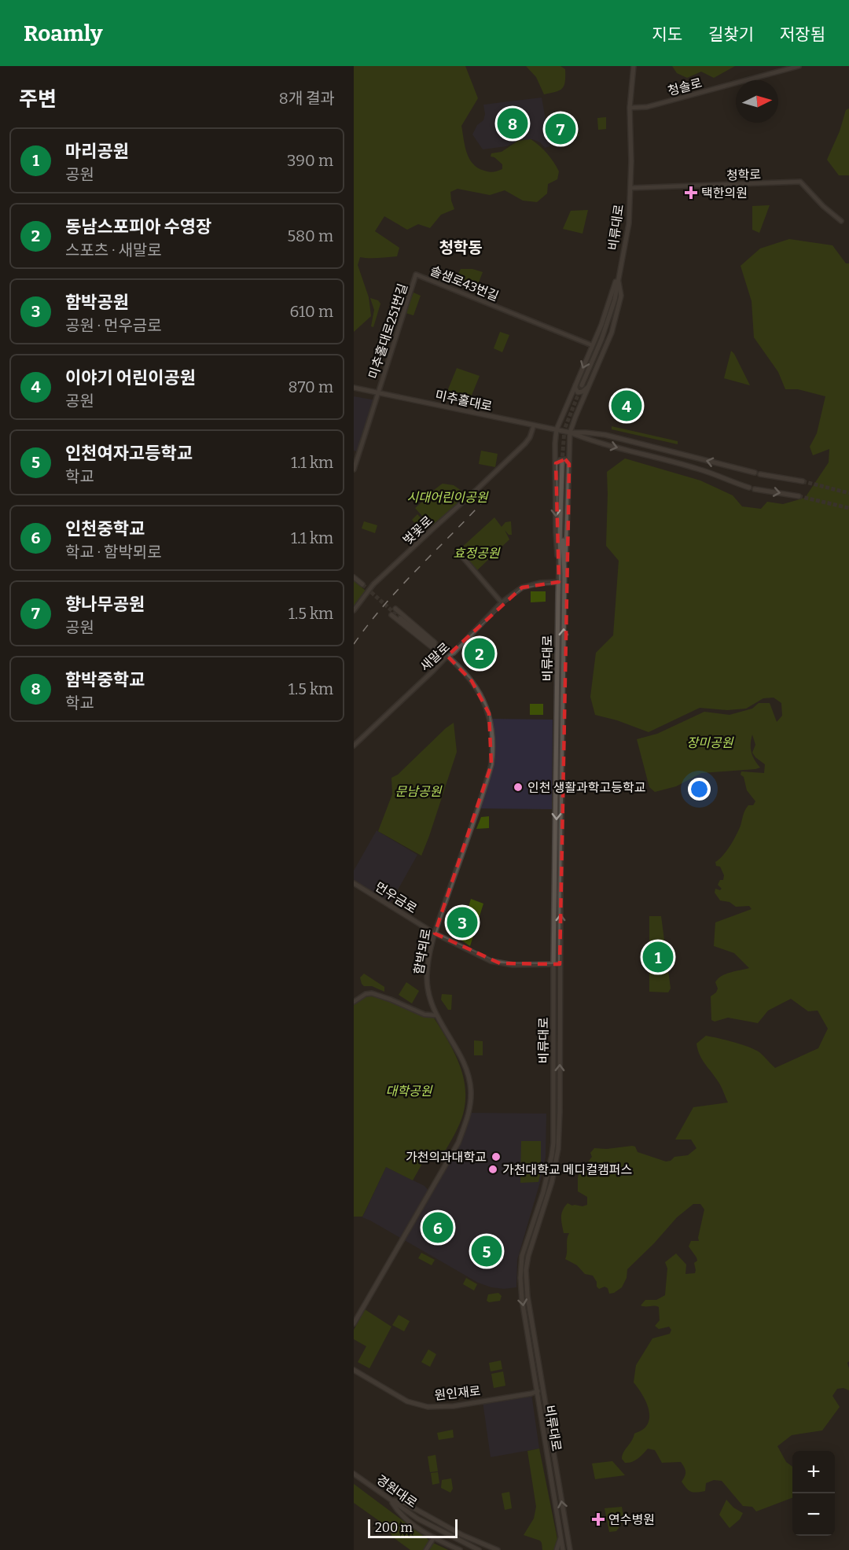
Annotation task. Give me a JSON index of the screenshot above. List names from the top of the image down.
{
  "streets": {
    "main road": [
      "비류대로",
      "미추홀대로",
      "먼우금로",
      "함박뫼로",
      "원인재로",
      "경원대로"
    ],
    "street": [
      "청솔로",
      "청학로",
      "솔샘로43번길",
      "미추홀대로251번길",
      "벚꽃로",
      "새말로"
    ]
  },
  "crossings": [
    ["청솔로", "비류대로"],
    ["청학로", "비류대로"],
    ["비류대로", "새말로"],
    ["비류대로", "먼우금로"],
    ["비류대로", "원인재로"],
    ["솔샘로43번길", "미추홀대로251번길"],
    ["미추홀대로251번길", "미추홀대로"],
    ["미추홀대로", "벚꽃로"],
    ["새말로", "함박뫼로"],
    ["먼우금로", "함박뫼로"]
  ],
  "districts": ["청학동"],
  "parks": [
    "시대어린이공원",
    "효정공원",
    "장미공원",
    "문남공원",
    "대학공원"
  ],
  "places": {
    "health": ["택한의원", "연수병원"],
    "other": ["인천 생활과학고등학교", "가천의과대학교", "가천대학교 메디컬캠퍼스"]
  },
  "scale_bar": "200 m",
  "north": "right",
  "page": {
    "header": "Roamly",
    "nav": ["지도", "길찾기", "저장됨"],
    "heading": ["주변", "8개 결과"],
    "pins": [
      "8",
      "7",
      "4",
      "2",
      "3",
      "1",
      "6",
      "5"
    ],
    "list": [
      {
        "mark": "1",
        "name": "마리공원",
        "note": "공원",
        "value": "390 m"
      },
      {
        "mark": "2",
        "name": "동남스포피아 수영장",
        "note": "스포츠 · 새말로",
        "value": "580 m"
      },
      {
        "mark": "3",
        "name": "함박공원",
        "note": "공원 · 먼우금로",
        "value": "610 m"
      },
      {
        "mark": "4",
        "name": "이야기 어린이공원",
        "note": "공원",
        "value": "870 m"
      },
      {
        "mark": "5",
        "name": "인천여자고등학교",
        "note": "학교",
        "value": "1.1 km"
      },
      {
        "mark": "6",
        "name": "인천중학교",
        "note": "학교 · 함박뫼로",
        "value": "1.1 km"
      },
      {
        "mark": "7",
        "name": "향나무공원",
        "note": "공원",
        "value": "1.5 km"
      },
      {
        "mark": "8",
        "name": "함박중학교",
        "note": "학교",
        "value": "1.5 km"
      }
    ],
    "map_buttons": ["+", "−"],
    "scale": "200 m"
  }
}
